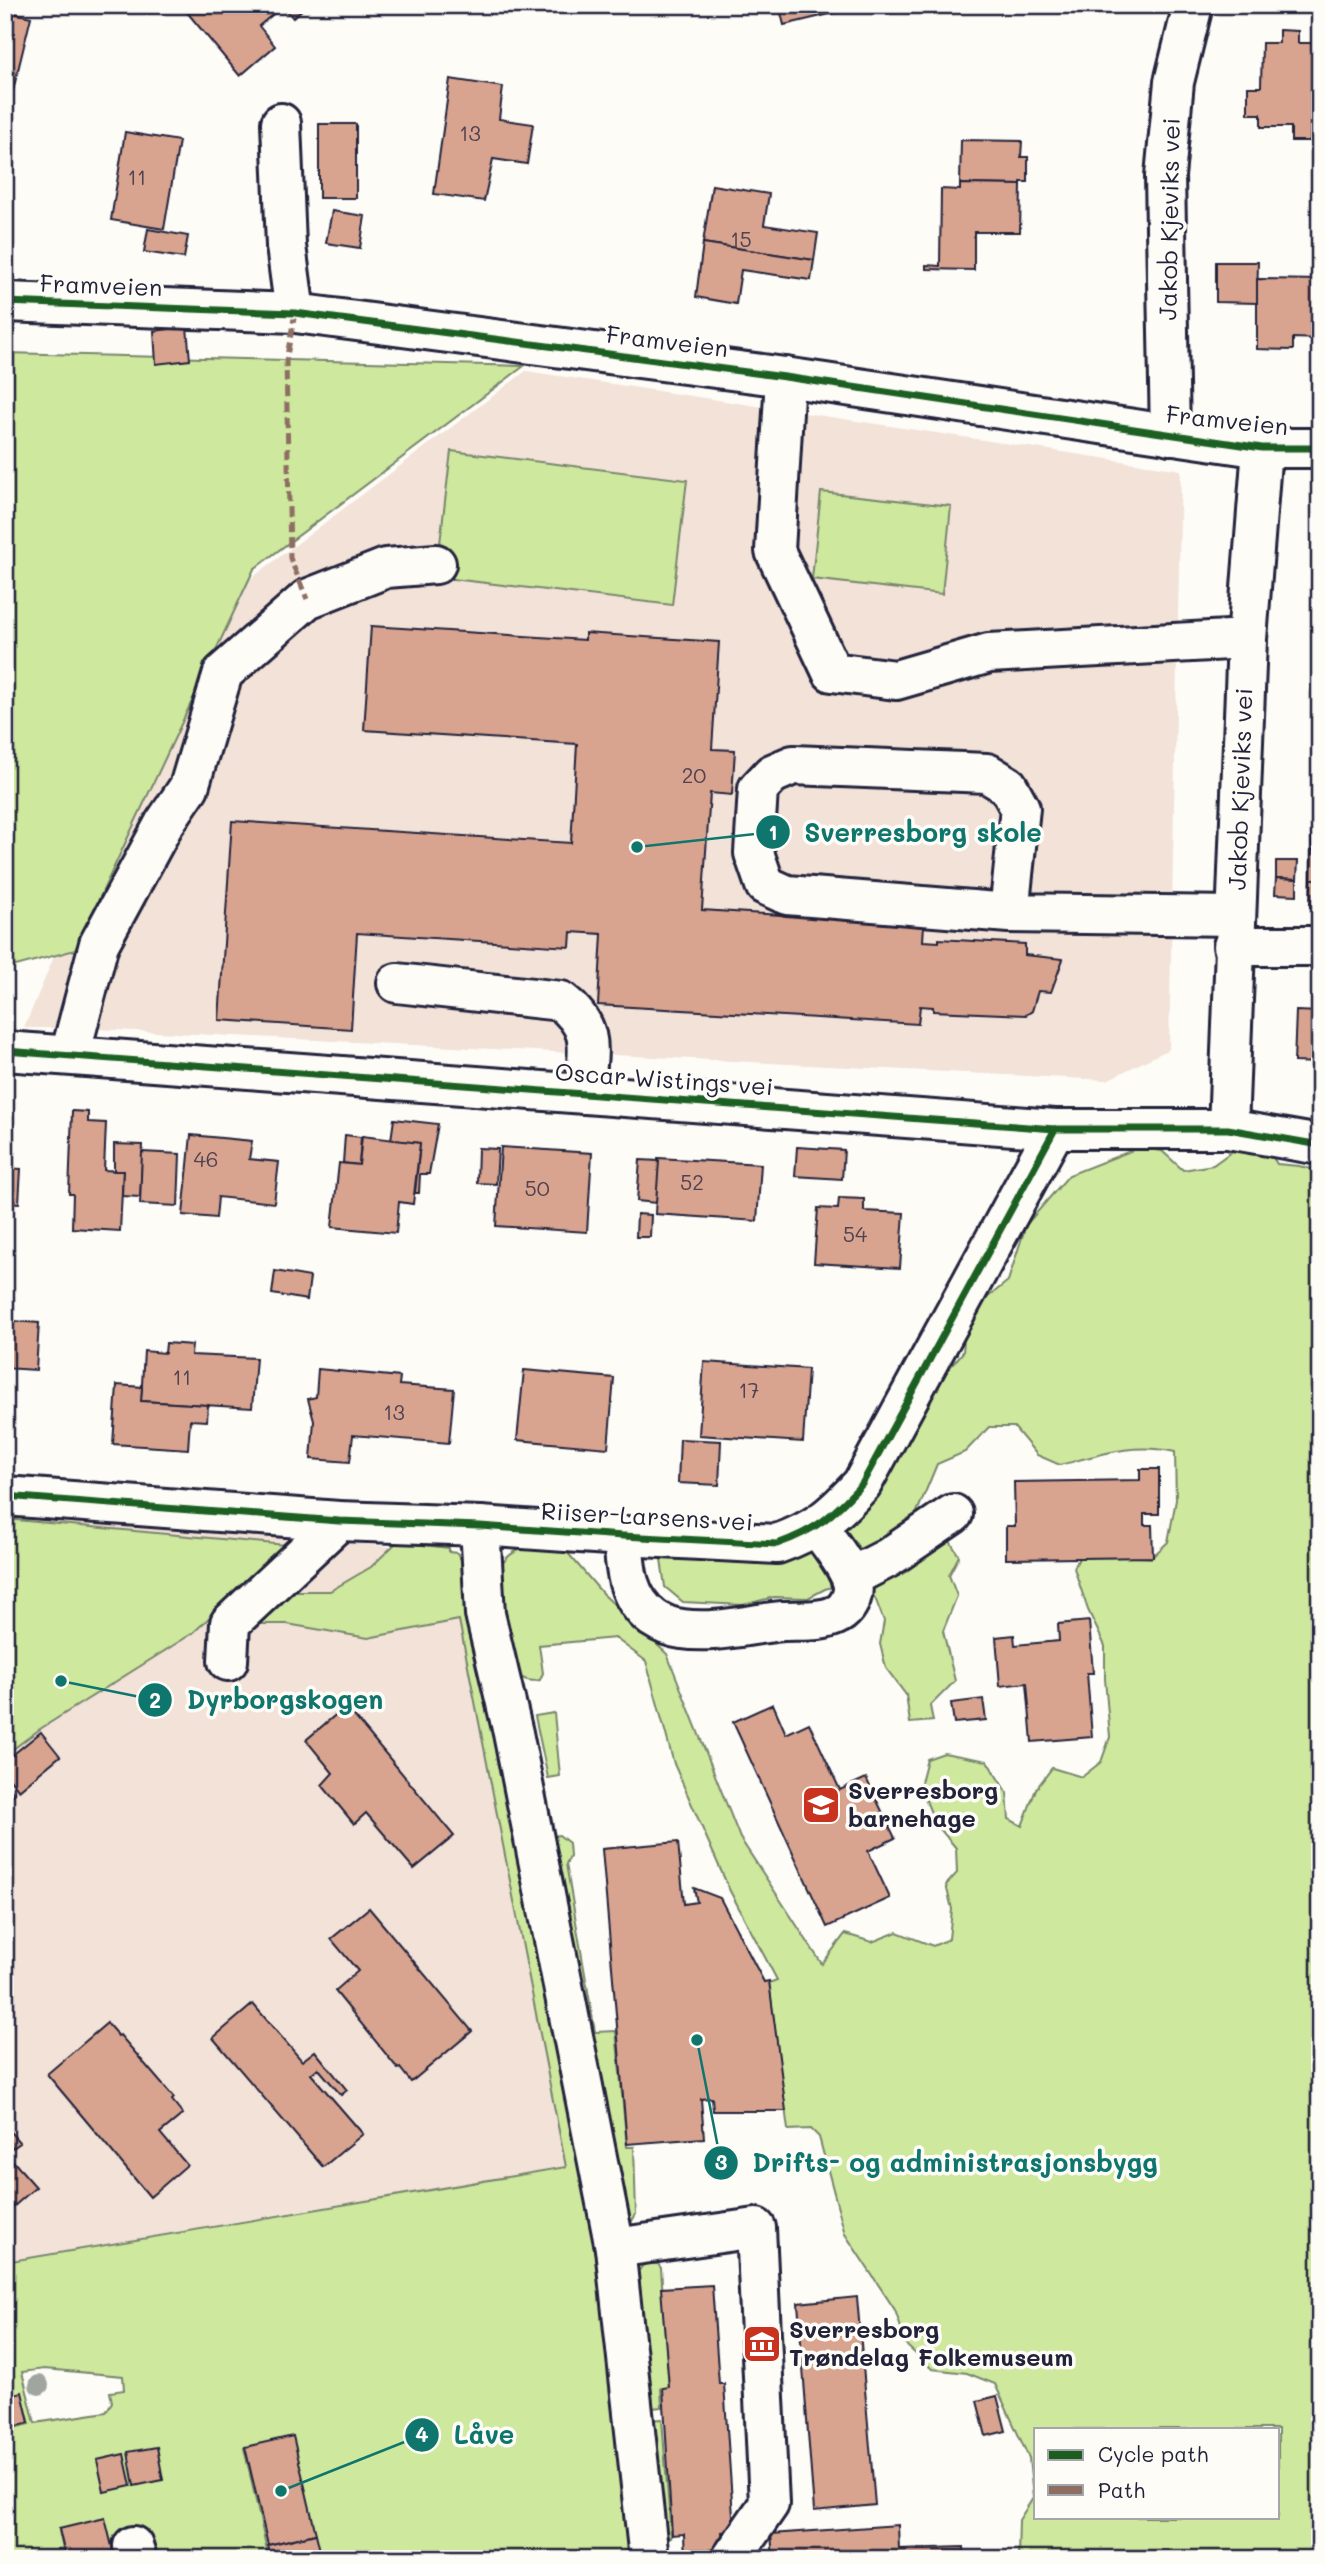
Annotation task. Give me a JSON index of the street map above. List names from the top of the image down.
{
  "streets": {
    "street": [
      "Jakob Kjeviks vei",
      "Framveien",
      "Oscar Wistings vei",
      "Riiser-Larsens vei"
    ]
  },
  "crossings": [
    ["Jakob Kjeviks vei", "Framveien"],
    ["Jakob Kjeviks vei", "Oscar Wistings vei"],
    ["Oscar Wistings vei", "Riiser-Larsens vei"]
  ],
  "places": {
    "other": [
      "Sverresborg skole",
      "Dyrborgskogen",
      "Drifts- og administrasjonsbygg",
      "Låve"
    ],
    "school or university": ["Sverresborg barnehage"],
    "museum": ["Sverresborg Trøndelag Folkemuseum"]
  },
  "house_numbers": [
    "13",
    "11",
    "15",
    "20",
    "46",
    "52",
    "50",
    "54",
    "11",
    "17",
    "13"
  ],
  "legend": ["Cycle path", "Path"]
}
